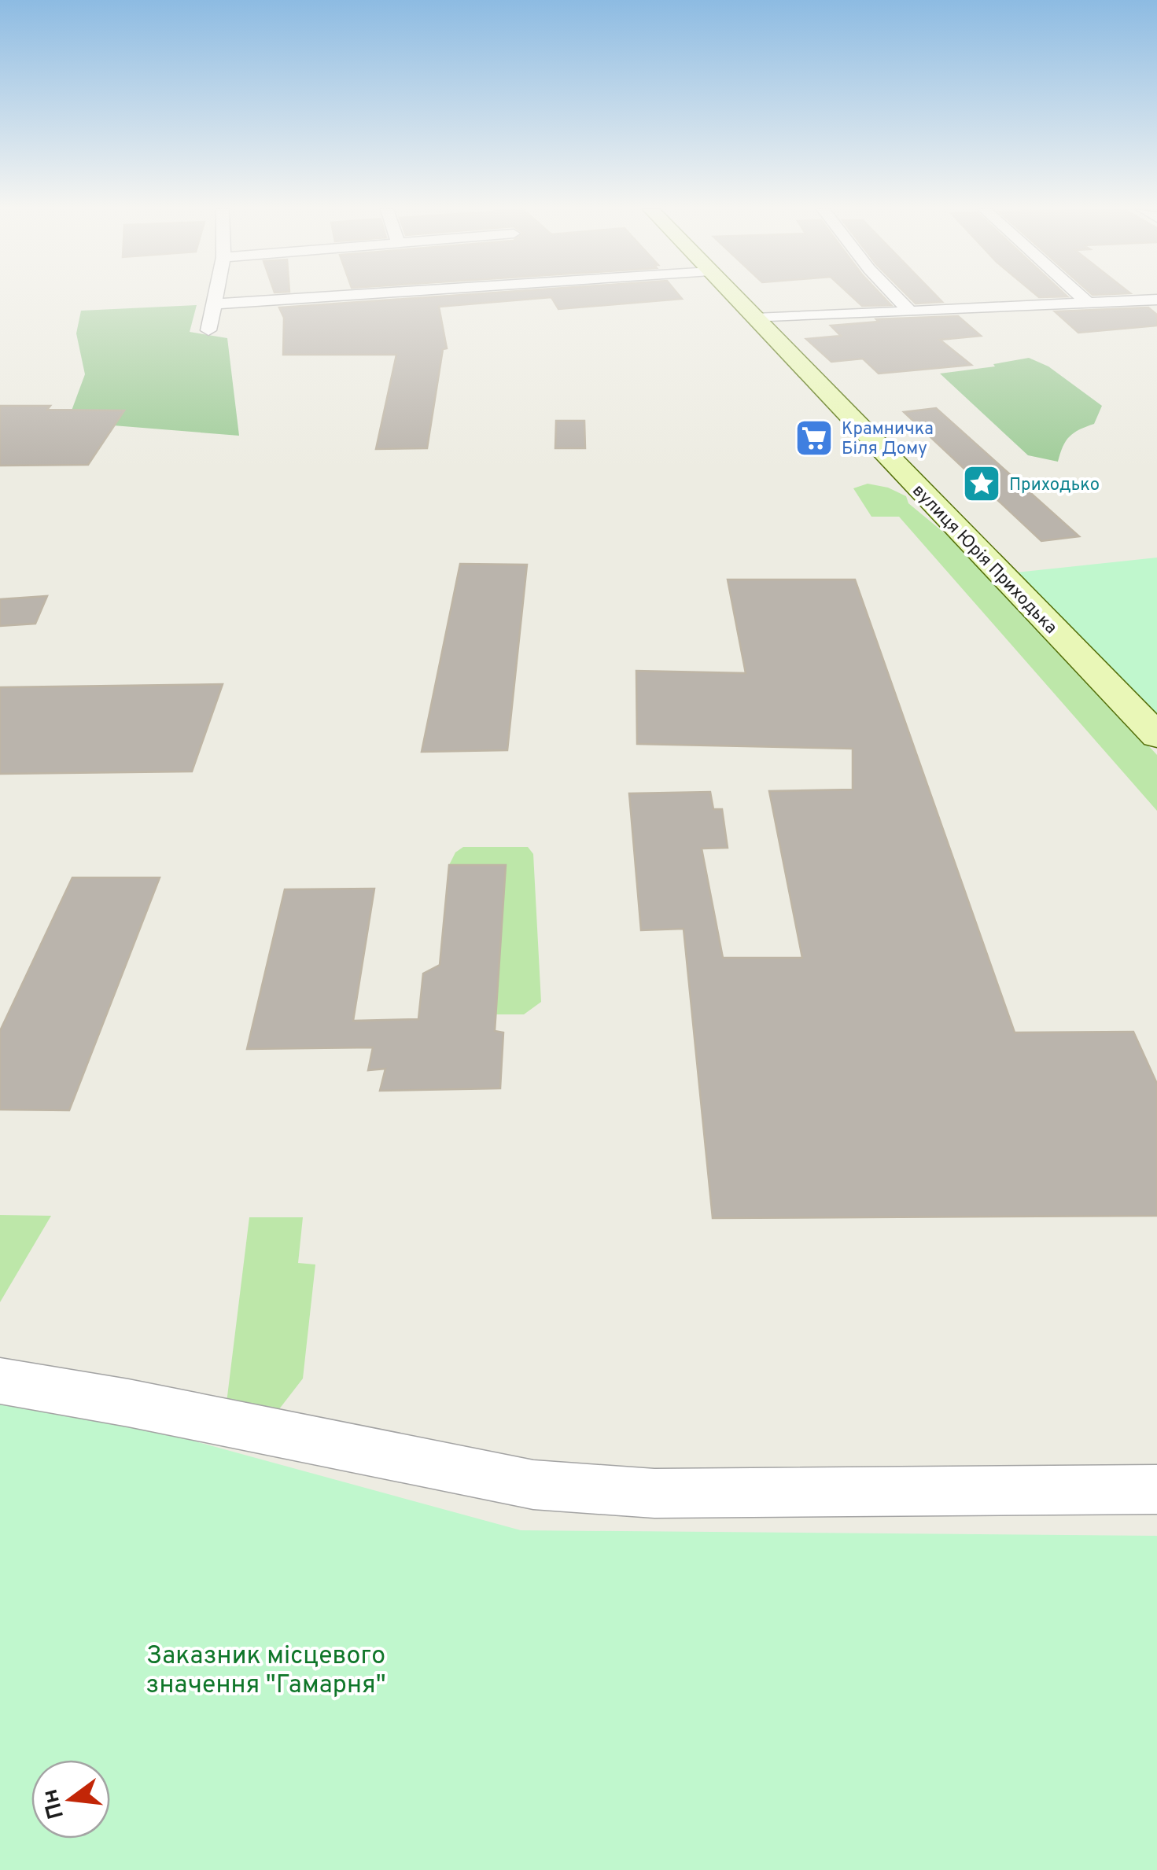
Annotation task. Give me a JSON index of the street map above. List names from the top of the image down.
{
  "streets": {
    "street": ["вулиця Юрія Приходька"]
  },
  "parks": ["Заказник місцевого значення \"Гамарня\""],
  "places": {
    "supermarket": ["Крамничка Біля Дому"],
    "place": ["Приходько"]
  },
  "north": "left"
}
